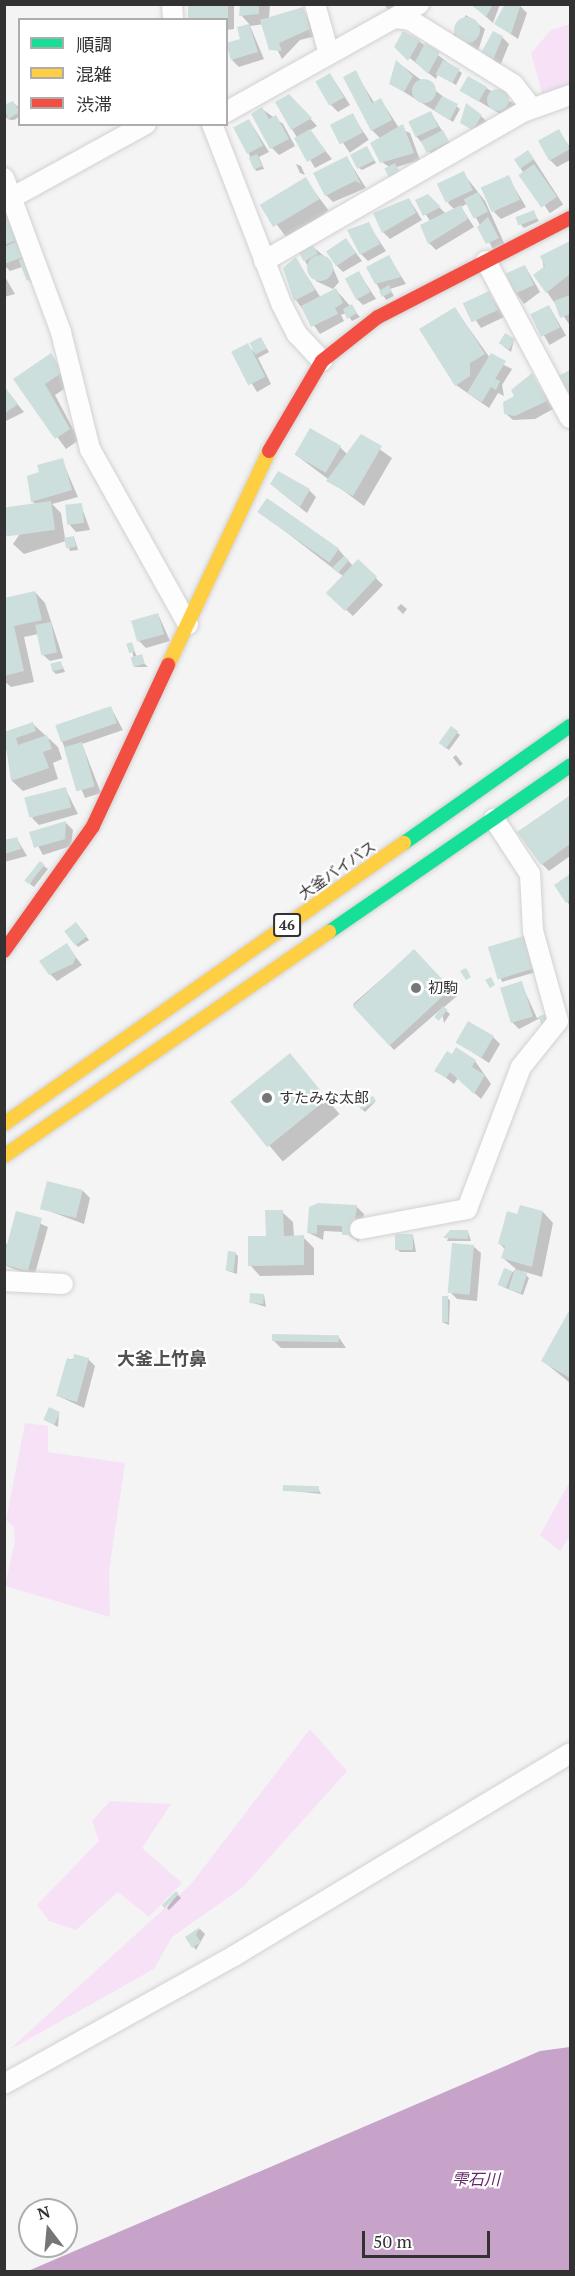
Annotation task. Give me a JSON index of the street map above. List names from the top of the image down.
{
  "streets": {
    "main road": ["大釜バイパス", "46"]
  },
  "districts": ["大釜上竹鼻"],
  "water": ["雫石川"],
  "places": ["初駒", "すたみな太郎"],
  "legend": ["順調", "混雑", "渋滞"],
  "scale_bar": "50 m",
  "north": "top"
}
